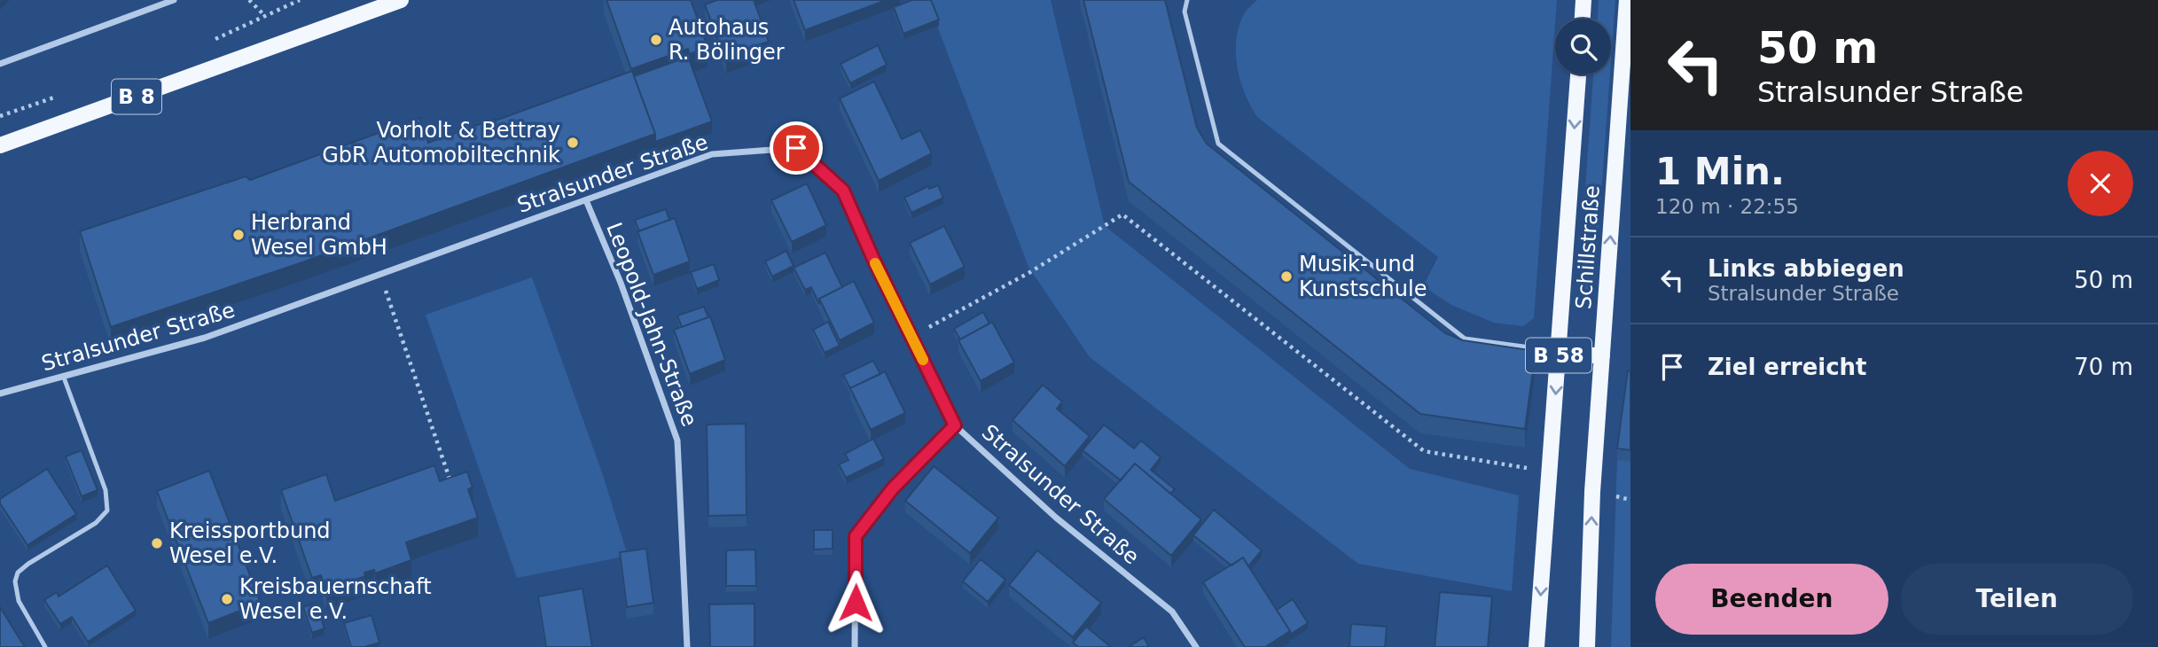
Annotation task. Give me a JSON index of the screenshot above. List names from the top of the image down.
{
  "streets": {
    "main road": ["B 8", "Schillstraße", "B 58"],
    "street": ["Stralsunder Straße", "Leopold-Jahn-Straße"]
  },
  "crossings": [
    ["Stralsunder Straße", "Leopold-Jahn-Straße"]
  ],
  "places": [
    "Autohaus R. Bölinger",
    "Vorholt & Bettray GbR Automobiltechnik",
    "Herbrand Wesel GmbH",
    "Musik- und Kunstschule",
    "Kreissportbund Wesel e.V.",
    "Kreisbauernschaft Wesel e.V."
  ],
  "page": {
    "turn": ["50 m", "Stralsunder Straße"],
    "heading": ["1 Min.", "120 m · 22:55"],
    "list": [
      {
        "name": "Links abbiegen",
        "note": "Stralsunder Straße",
        "value": "50 m"
      },
      {
        "name": "Ziel erreicht",
        "value": "70 m"
      }
    ],
    "buttons": ["Beenden", "Teilen"]
  }
}
